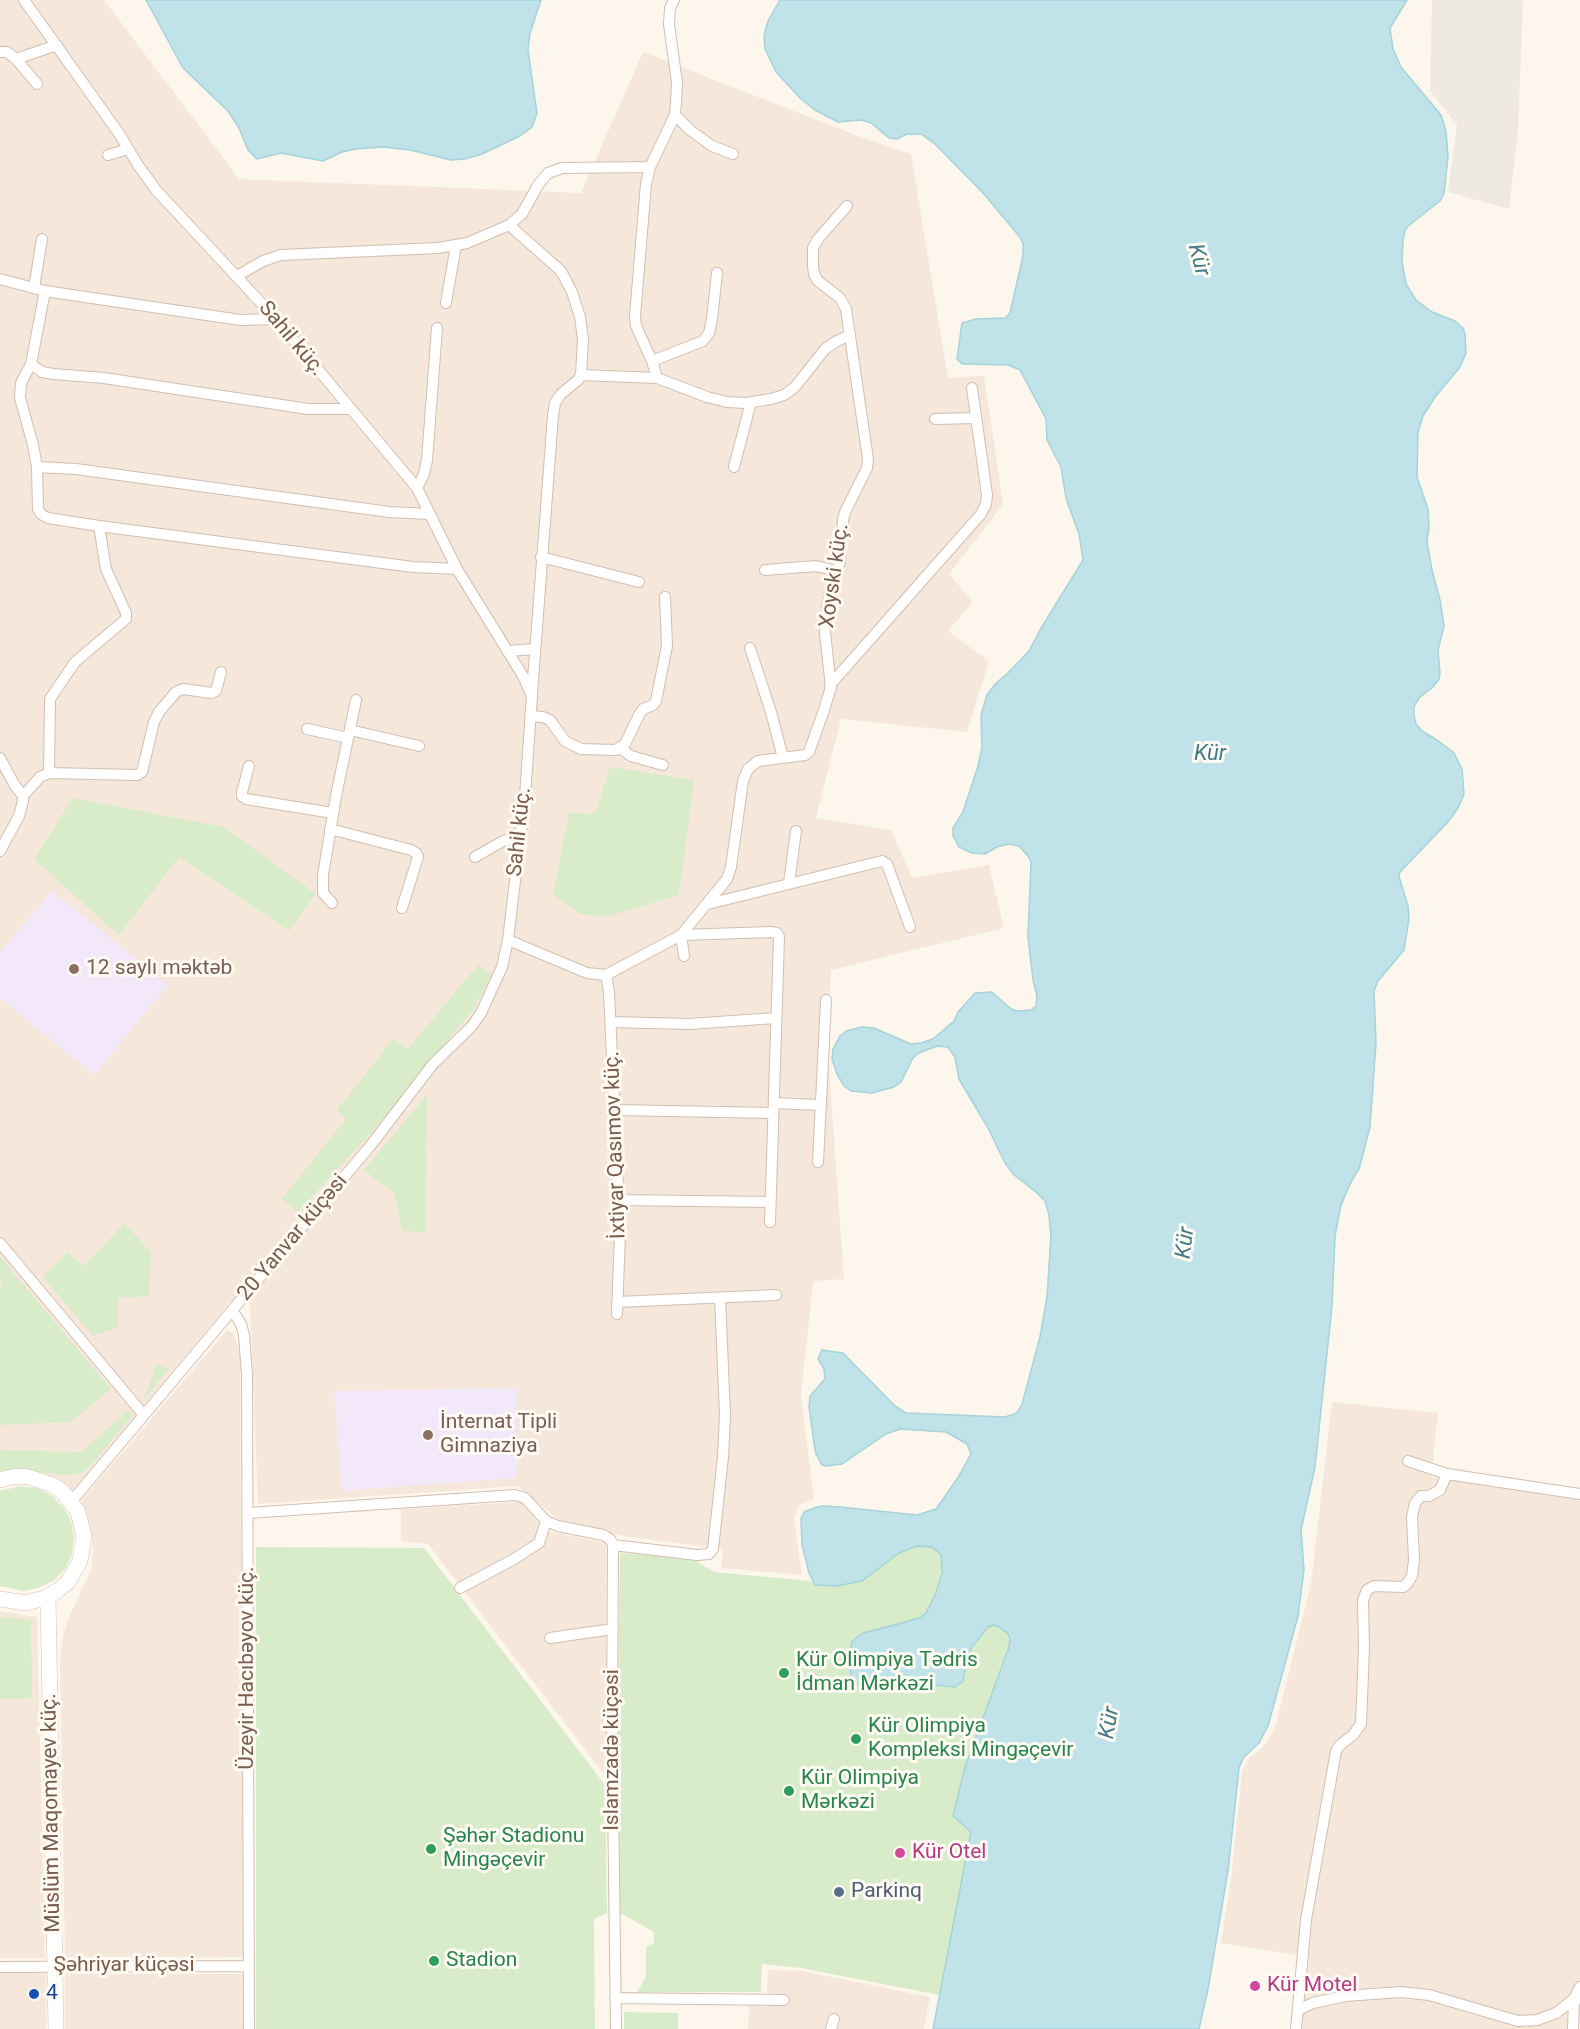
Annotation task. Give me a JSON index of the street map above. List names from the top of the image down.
{
  "streets": {
    "main road": ["Müslüm Maqomayev küç."],
    "street": [
      "Sahil küç.",
      "Xoyski küç.",
      "İxtiyar Qasımov küç.",
      "20 Yanvar küçəsi",
      "Üzeyir Hacıbəyov küç.",
      "Islamzadə küçəsi",
      "Şəhriyar küçəsi"
    ]
  },
  "crossings": [
    ["Sahil küç.", "20 Yanvar küçəsi"],
    ["Xoyski küç.", "İxtiyar Qasımov küç."],
    ["20 Yanvar küçəsi", "Üzeyir Hacıbəyov küç."],
    ["Üzeyir Hacıbəyov küç.", "Şəhriyar küçəsi"],
    ["Müslüm Maqomayev küç.", "Şəhriyar küçəsi"]
  ],
  "water": ["Kür"],
  "places": [
    "12 saylı məktəb",
    "İnternat Tipli Gimnaziya",
    "Kür Olimpiya Tədris İdman Mərkəzi",
    "Kür Olimpiya Kompleksi Mingəçevir",
    "Kür Olimpiya Mərkəzi",
    "Şəhər Stadionu Mingəçevir",
    "Kür Otel",
    "Parkinq",
    "Stadion",
    "Kür Motel",
    "4"
  ]
}
